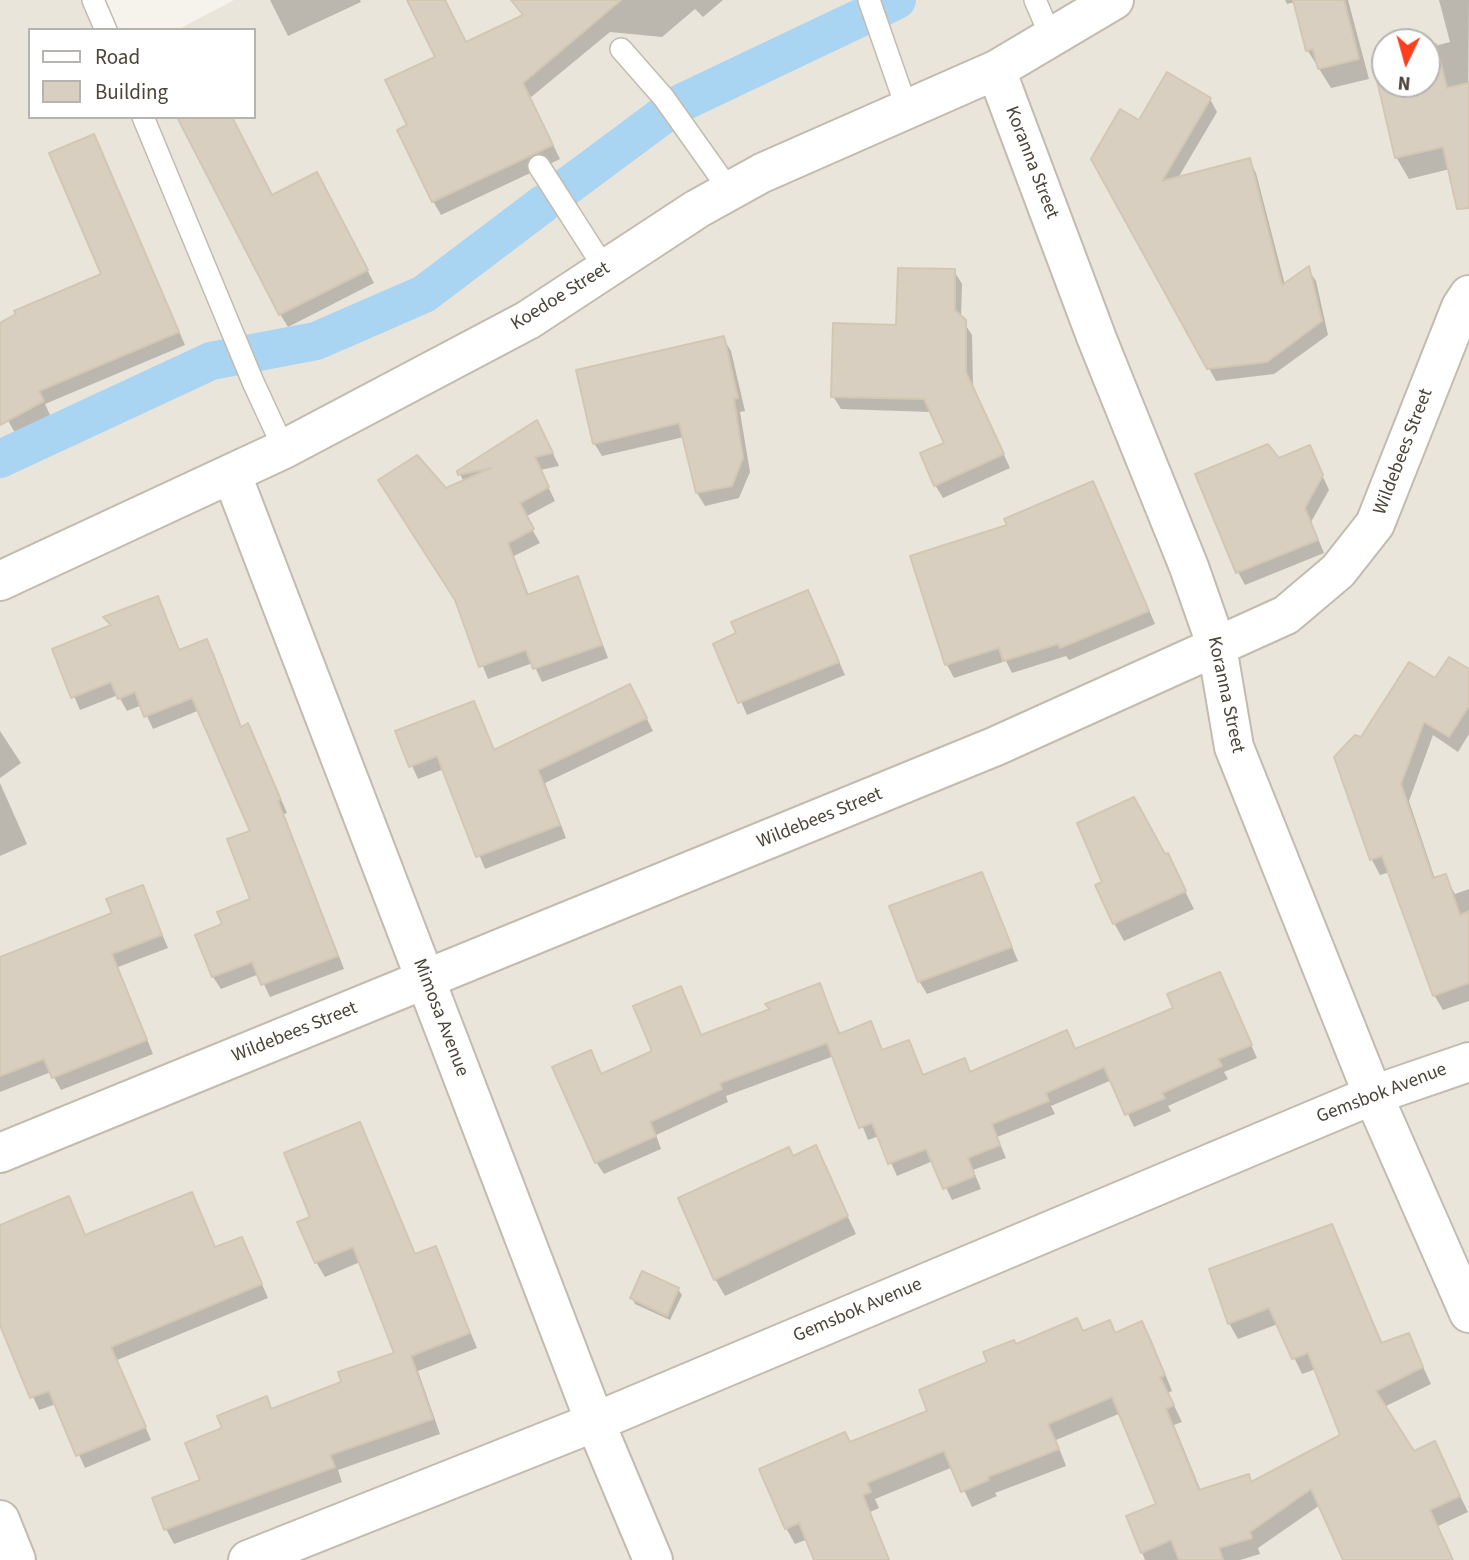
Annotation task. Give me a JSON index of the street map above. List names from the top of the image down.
{
  "streets": {
    "street": [
      "Koranna Street",
      "Koedoe Street",
      "Wildebees Street",
      "Mimosa Avenue",
      "Gemsbok Avenue"
    ]
  },
  "crossings": [
    ["Koranna Street", "Koedoe Street"],
    ["Koranna Street", "Wildebees Street"],
    ["Koranna Street", "Gemsbok Avenue"],
    ["Koedoe Street", "Mimosa Avenue"],
    ["Wildebees Street", "Mimosa Avenue"],
    ["Mimosa Avenue", "Gemsbok Avenue"]
  ],
  "legend": ["Road", "Building"],
  "north": "bottom"
}
